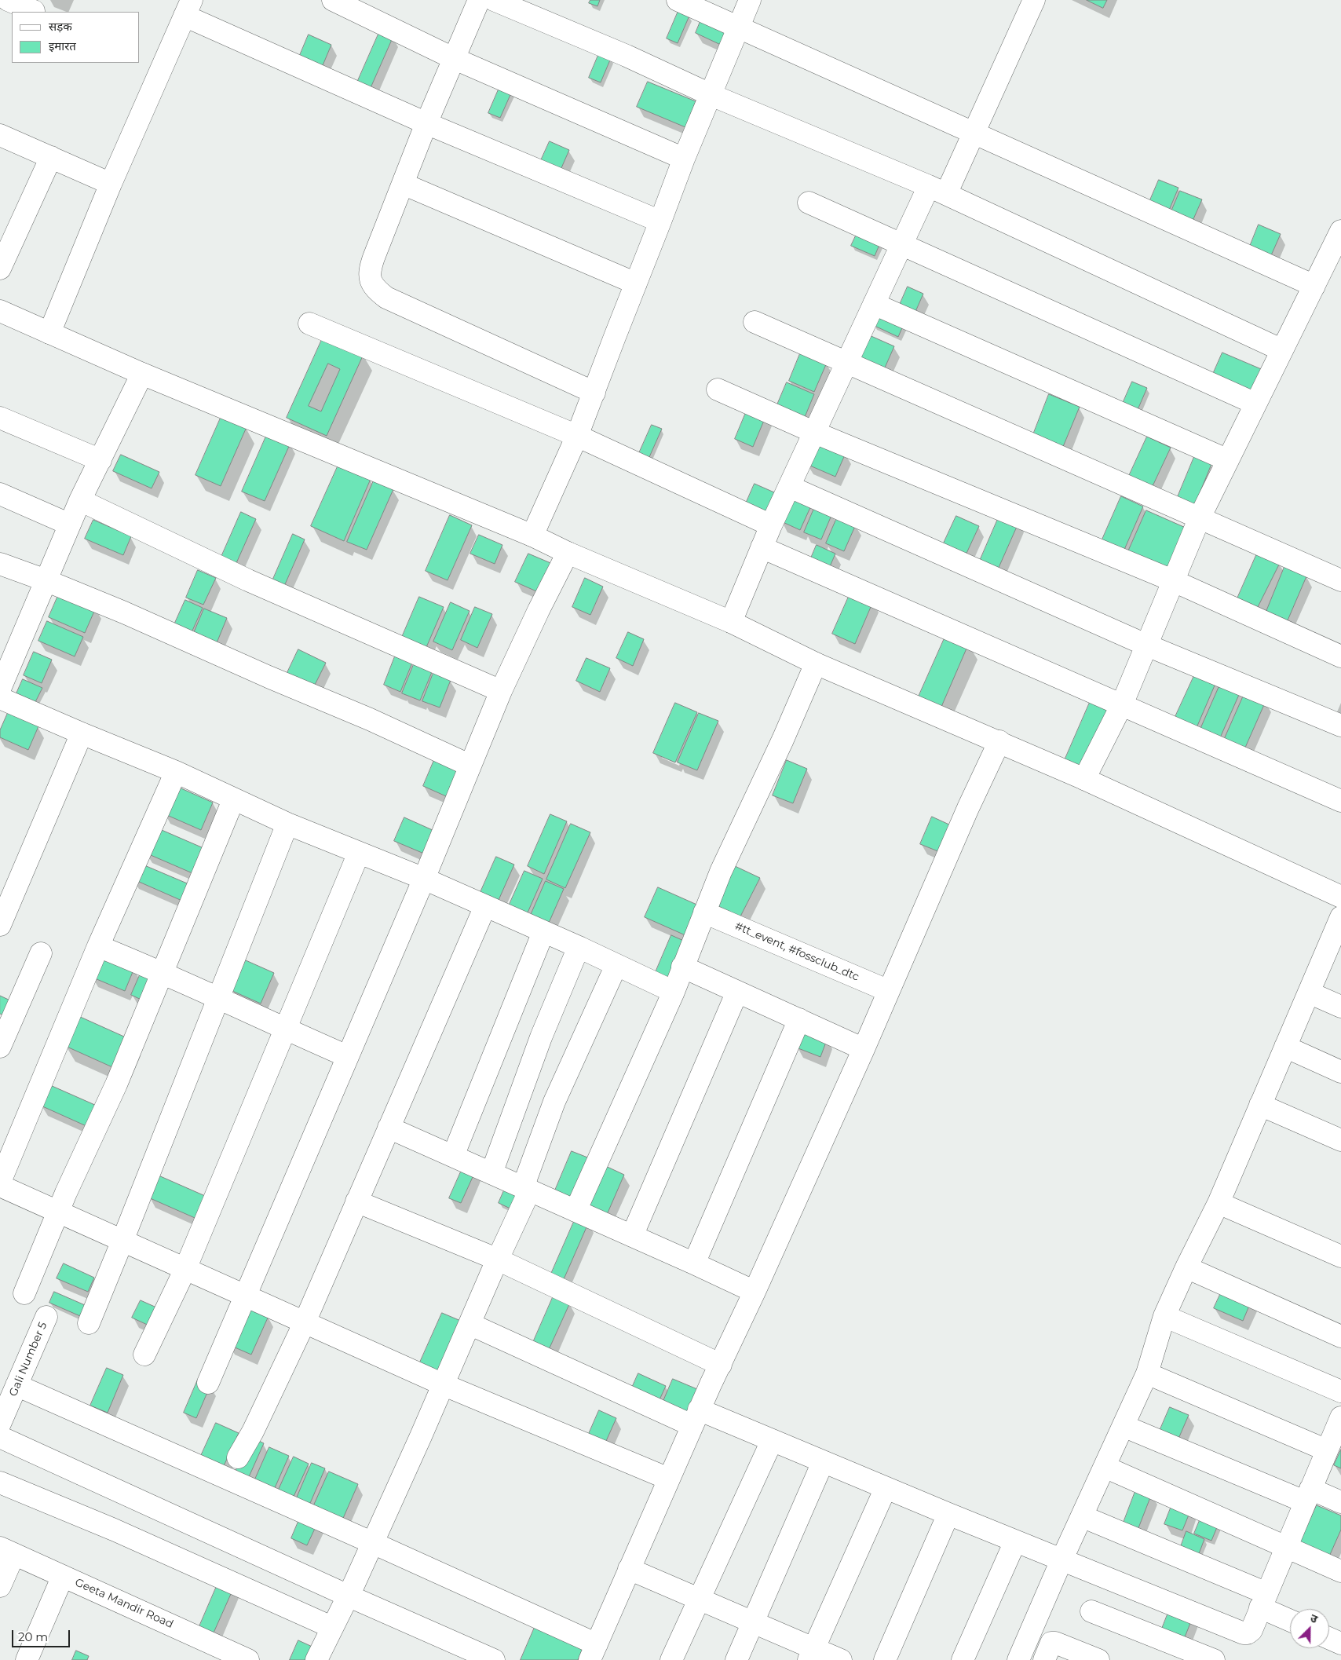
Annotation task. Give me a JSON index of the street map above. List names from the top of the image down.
{
  "streets": {
    "street": ["#tt_event, #fossclub_dtc", "Gali Number 5", "Geeta Mandir Road"]
  },
  "legend": ["सड़क", "इमारत"],
  "scale_bar": "20 m",
  "north": "top right"
}
